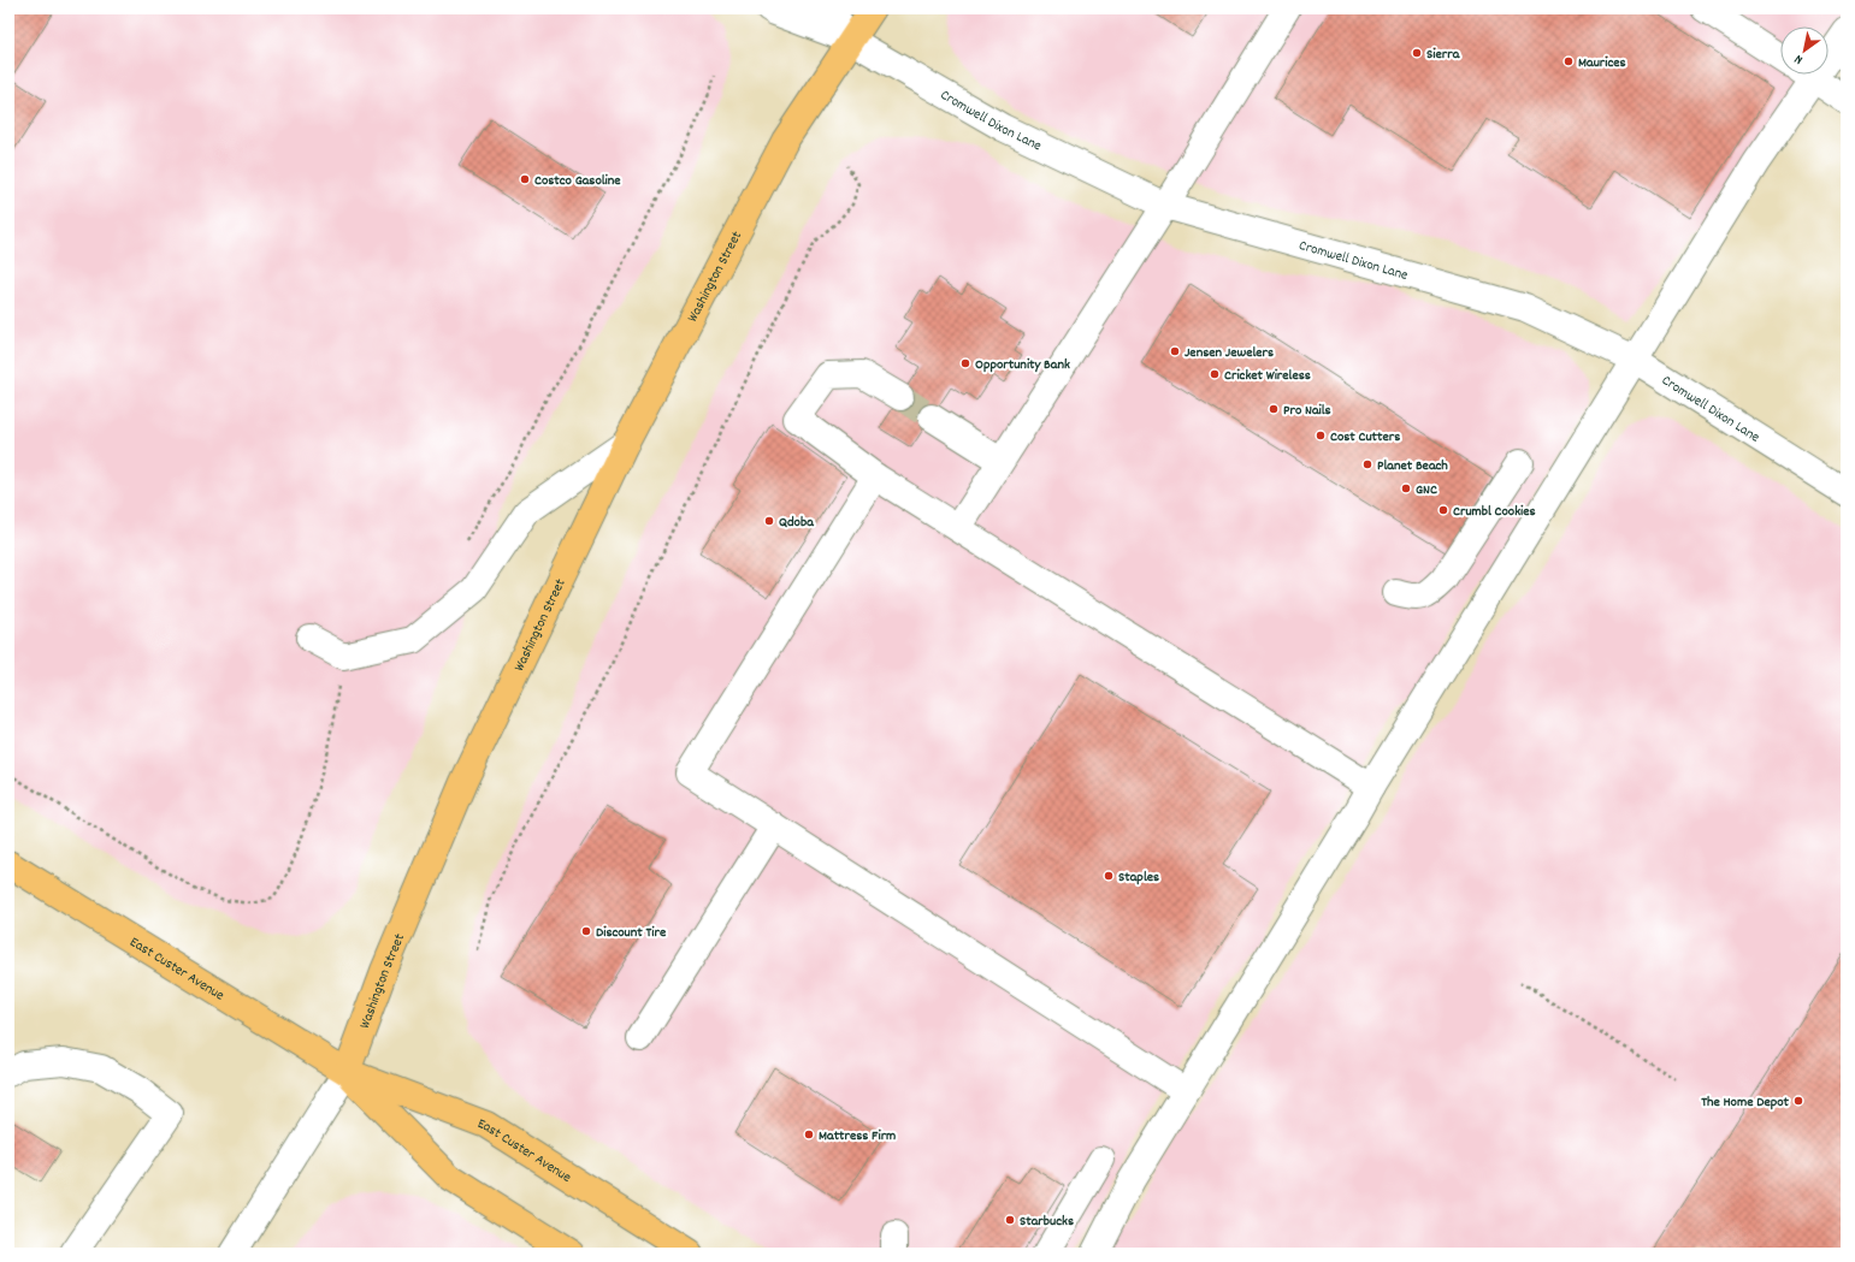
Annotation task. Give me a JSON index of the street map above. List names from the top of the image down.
{
  "streets": {
    "main road": ["Washington Street", "East Custer Avenue"],
    "street": ["Cromwell Dixon Lane"]
  },
  "crossings": [
    ["Cromwell Dixon Lane", "Washington Street"],
    ["Washington Street", "East Custer Avenue"]
  ],
  "places": [
    "Sierra",
    "Maurices",
    "Costco Gasoline",
    "Jensen Jewelers",
    "Opportunity Bank",
    "Cricket Wireless",
    "Pro Nails",
    "Cost Cutters",
    "Planet Beach",
    "GNC",
    "Crumbl Cookies",
    "Qdoba",
    "Staples",
    "Discount Tire",
    "The Home Depot",
    "Mattress Firm",
    "Starbucks"
  ],
  "north": "bottom left"
}
